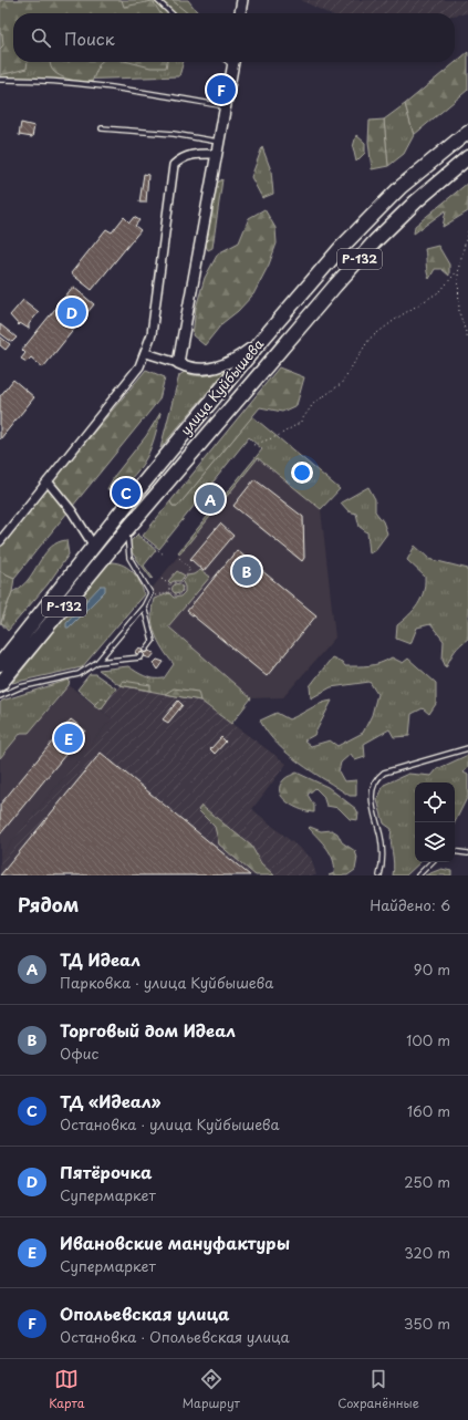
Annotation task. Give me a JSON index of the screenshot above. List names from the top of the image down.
{
  "streets": {
    "highway": ["Р-132", "улица Куйбышева"]
  },
  "page": {
    "search": "Поиск",
    "pins": [
      "F",
      "D",
      "C",
      "A",
      "B",
      "E"
    ],
    "heading": ["Рядом", "Найдено: 6"],
    "list": [
      {
        "mark": "A",
        "name": "ТД Идеал",
        "note": "Парковка · улица Куйбышева",
        "value": "90 m"
      },
      {
        "mark": "B",
        "name": "Торговый дом Идеал",
        "note": "Офис",
        "value": "100 m"
      },
      {
        "mark": "C",
        "name": "ТД «Идеал»",
        "note": "Остановка · улица Куйбышева",
        "value": "160 m"
      },
      {
        "mark": "D",
        "name": "Пятёрочка",
        "note": "Супермаркет",
        "value": "250 m"
      },
      {
        "mark": "E",
        "name": "Ивановские мануфактуры",
        "note": "Супермаркет",
        "value": "320 m"
      },
      {
        "mark": "F",
        "name": "Опольевская улица",
        "note": "Остановка · Опольевская улица",
        "value": "350 m"
      }
    ],
    "nav": ["Карта", "Маршрут", "Сохранённые"]
  }
}
